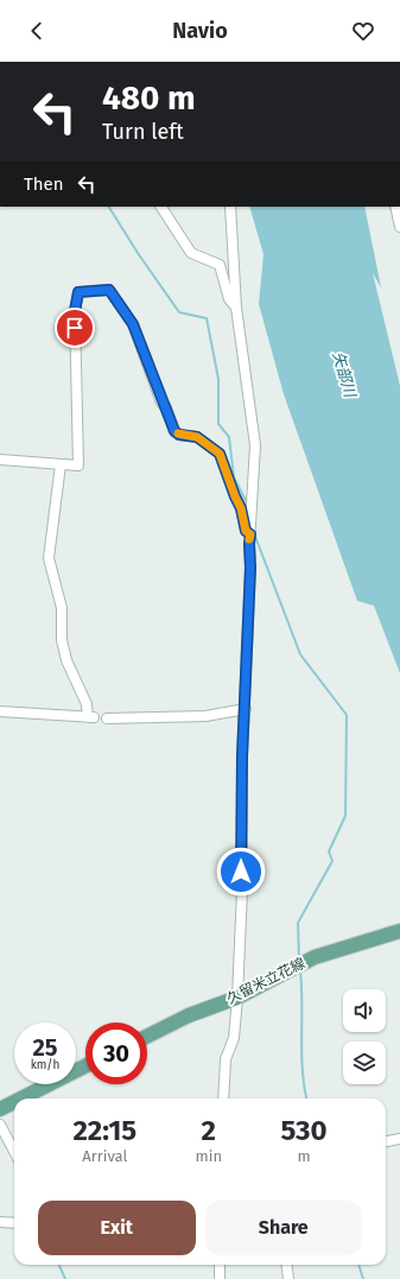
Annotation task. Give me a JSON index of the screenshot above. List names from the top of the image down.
{
  "streets": {
    "main road": ["久留米立花線"]
  },
  "water": ["矢部川"],
  "page": {
    "header": "Navio",
    "turn": ["480 m", "Turn left"],
    "then": "Then",
    "speed": "25 km/h",
    "limit": "30",
    "eta": [
      "22:15",
      "Arrival",
      "2",
      "min",
      "530",
      "m"
    ],
    "buttons": ["Exit", "Share"]
  }
}
